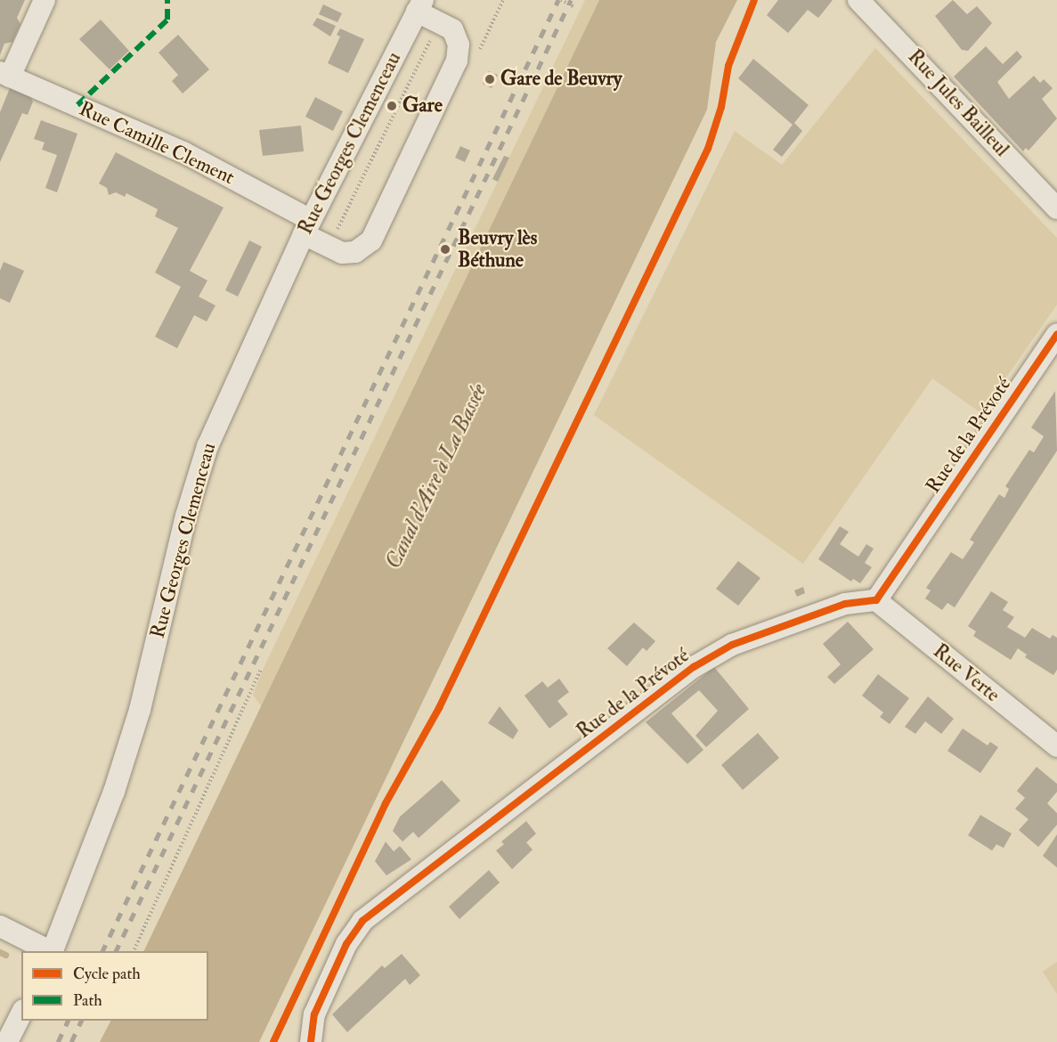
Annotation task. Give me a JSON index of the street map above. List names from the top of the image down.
{
  "streets": {
    "street": [
      "Rue Jules Bailleul",
      "Rue Camille Clement",
      "Rue Georges Clemenceau",
      "Rue de la Prévoté",
      "Rue Verte"
    ]
  },
  "crossings": [
    ["Rue Camille Clement", "Rue Georges Clemenceau"],
    ["Rue de la Prévoté", "Rue Verte"]
  ],
  "water": ["Canal d'Aire à La Bassée"],
  "places": ["Gare de Beuvry", "Gare", "Beuvry lès Béthune"],
  "legend": ["Cycle path", "Path"]
}
